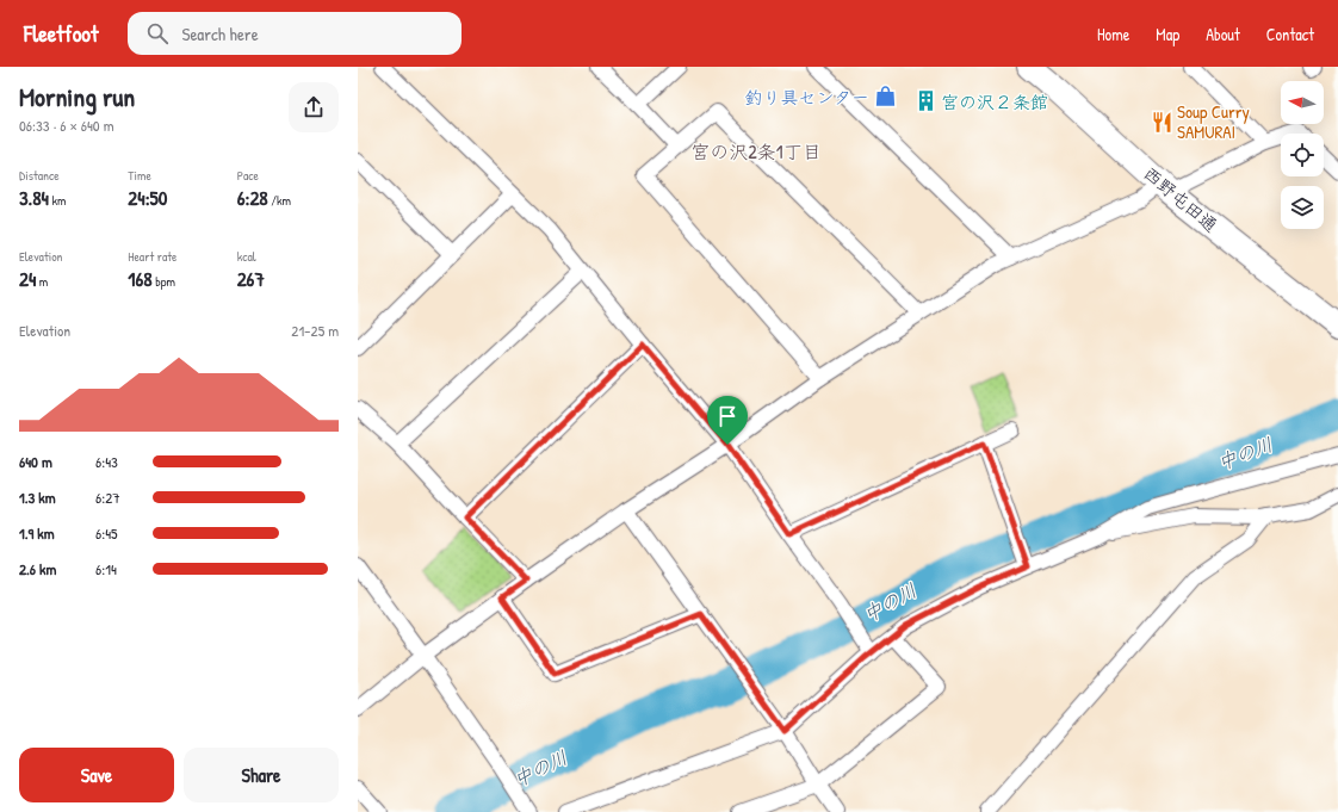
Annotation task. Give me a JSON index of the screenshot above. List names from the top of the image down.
{
  "streets": {
    "main road": ["西野屯田通"]
  },
  "districts": ["宮の沢2条1丁目"],
  "water": ["中の川"],
  "places": {
    "shop": ["釣り具センター"],
    "building": ["宮の沢２条館"],
    "restaurant": ["Soup Curry SAMURAI"]
  },
  "north": "left",
  "page": {
    "header": "Fleetfoot",
    "search": "Search here",
    "nav": [
      "Home",
      "Map",
      "About",
      "Contact"
    ],
    "heading": ["Morning run", "06:33 · 6 × 640 m"],
    "stats": [
      ["Distance", "3.84 km"],
      ["Time", "24:50"],
      ["Pace", "6:28 /km"],
      ["Elevation", "24 m"],
      ["Heart rate", "168 bpm"],
      ["kcal", "267"]
    ],
    "chart": ["Elevation", "21–25 m"],
    "list": [
      {
        "name": "640 m",
        "note": "6:43"
      },
      {
        "name": "1.3 km",
        "note": "6:27"
      },
      {
        "name": "1.9 km",
        "note": "6:45"
      },
      {
        "name": "2.6 km",
        "note": "6:14"
      }
    ],
    "buttons": ["Save", "Share"]
  }
}
